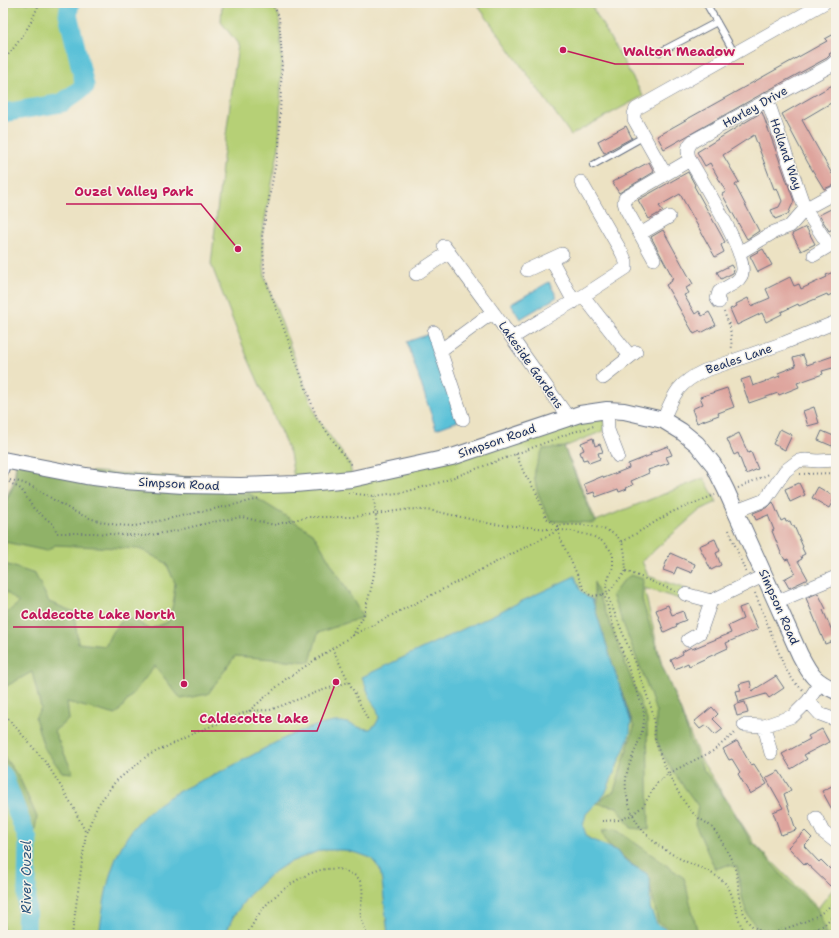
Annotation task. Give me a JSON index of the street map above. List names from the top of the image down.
{
  "streets": {
    "street": [
      "Harley Drive",
      "Holland Way",
      "Beales Lane",
      "Lakeside Gardens",
      "Simpson Road"
    ]
  },
  "crossings": [
    ["Harley Drive", "Holland Way"],
    ["Beales Lane", "Simpson Road"],
    ["Lakeside Gardens", "Simpson Road"]
  ],
  "water": ["River Ouzel"],
  "places": [
    "Walton Meadow",
    "Ouzel Valley Park",
    "Caldecotte Lake",
    "Caldecotte Lake North"
  ]
}
